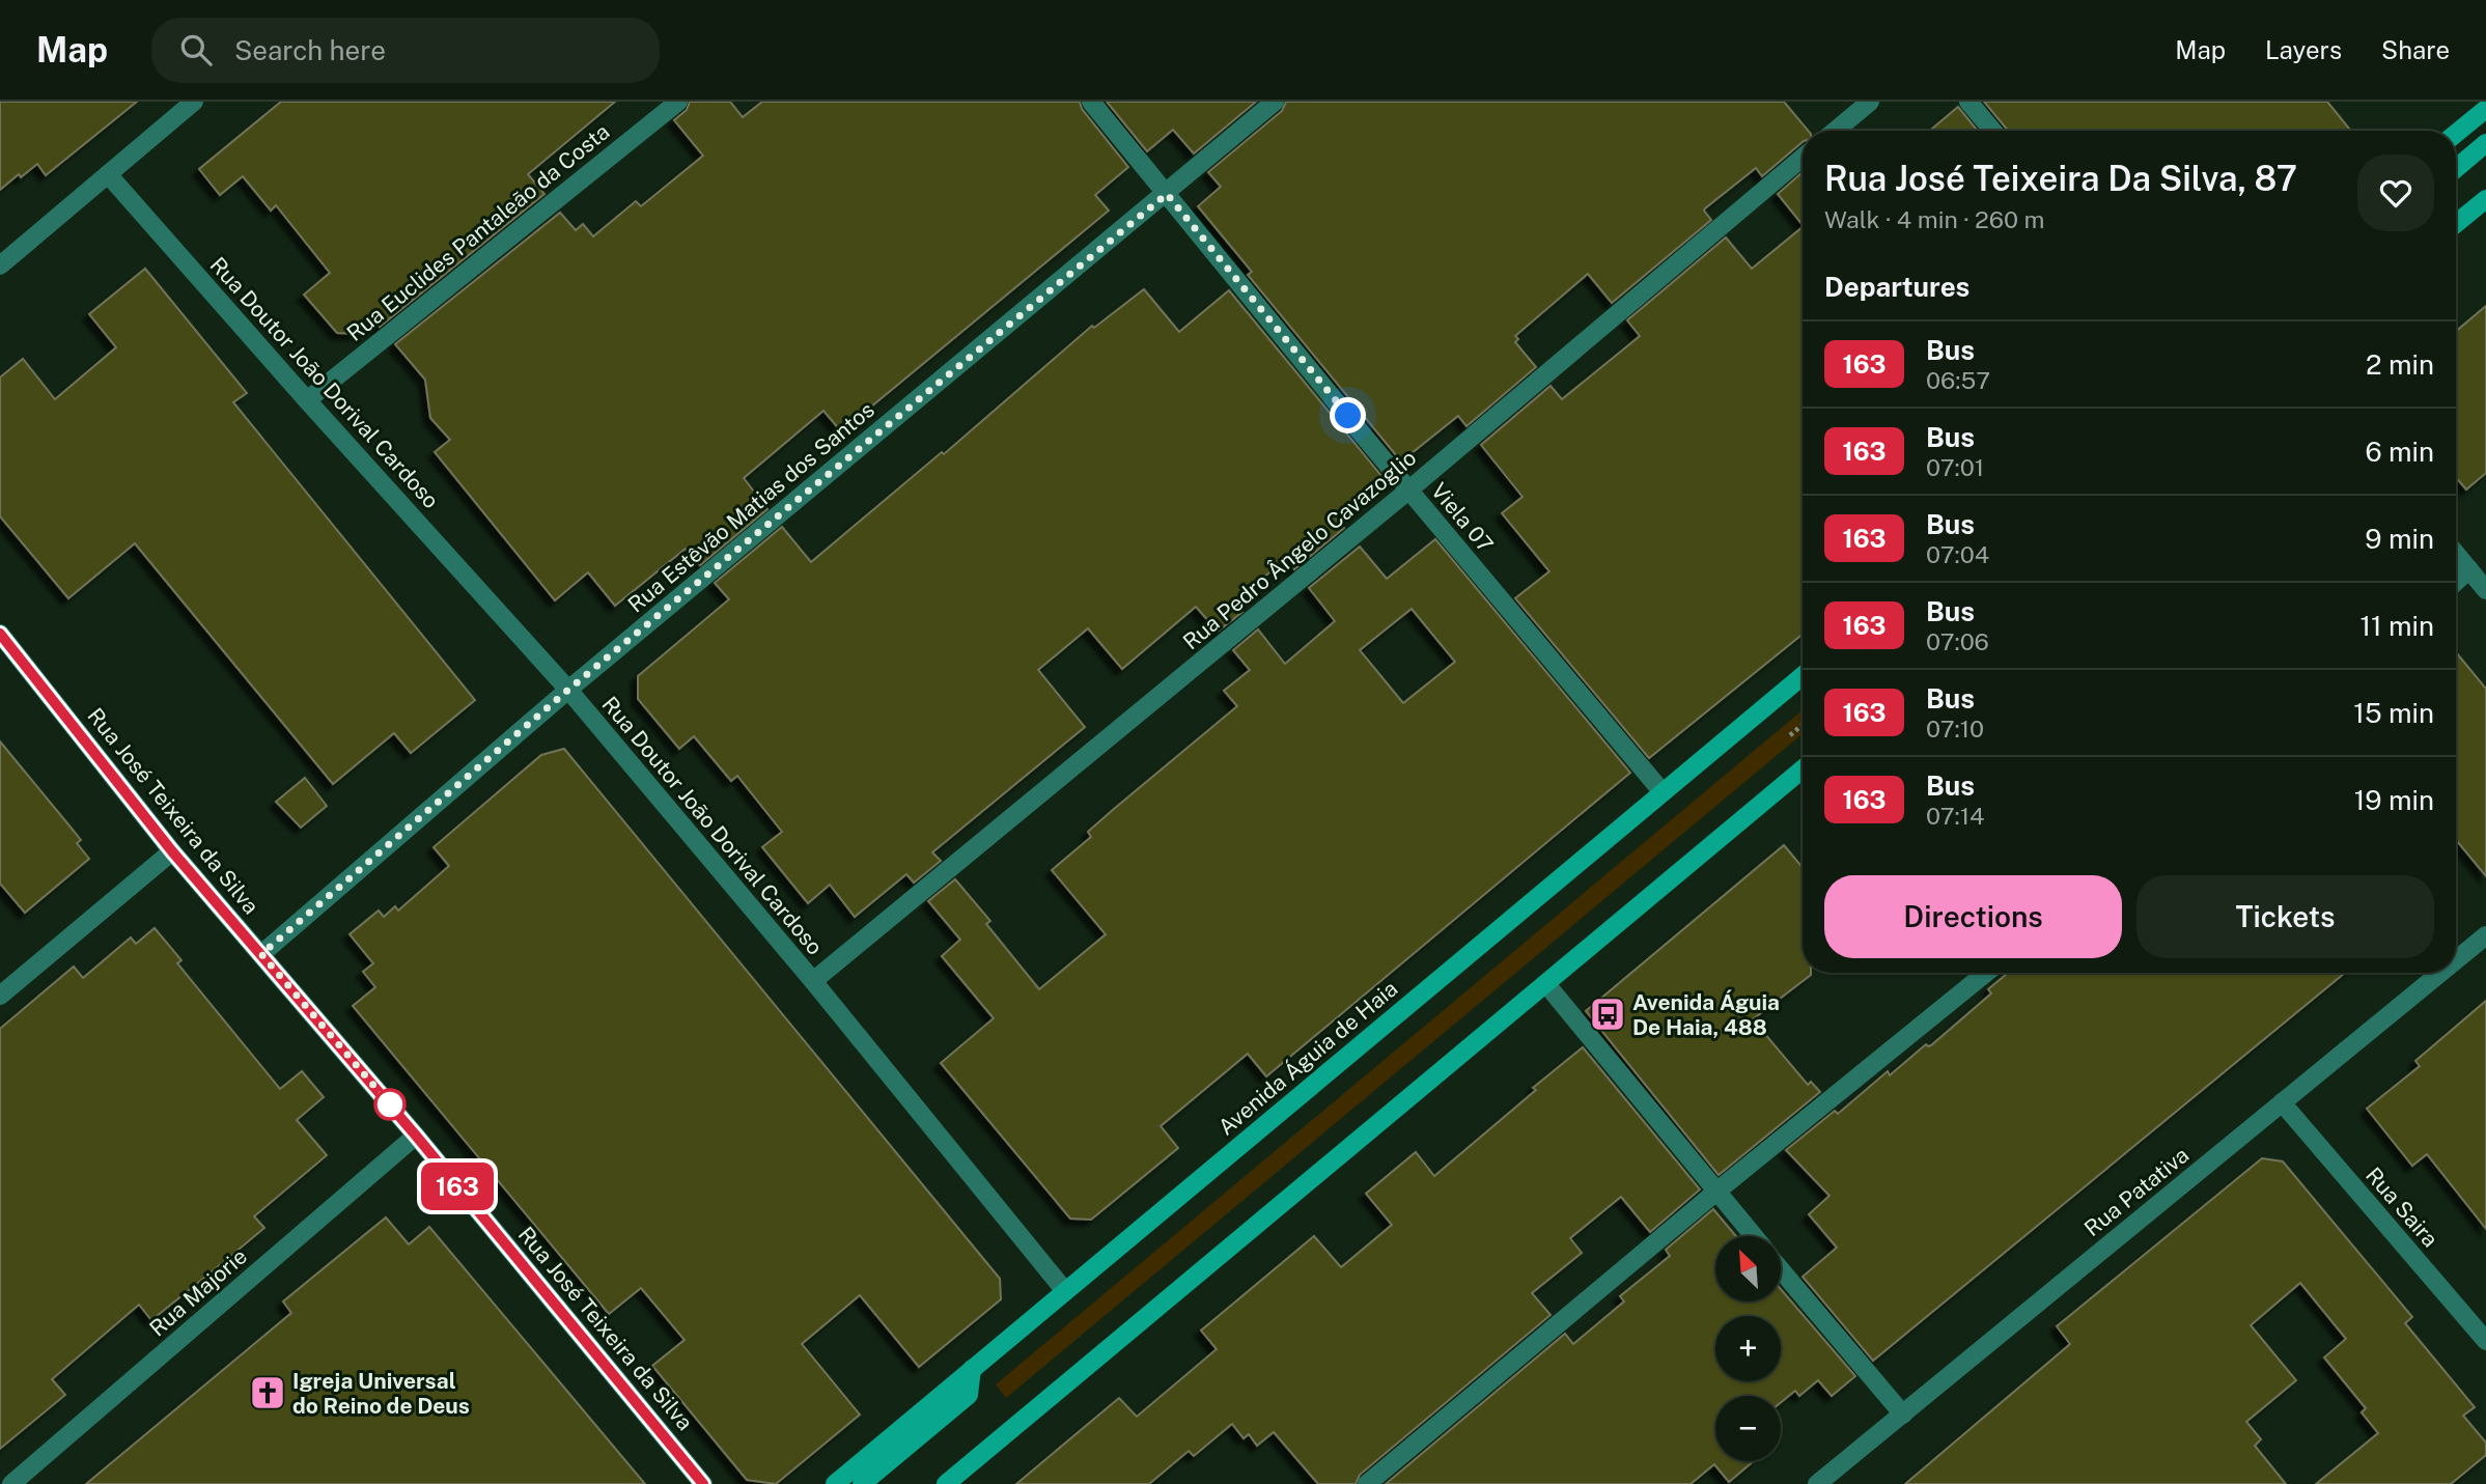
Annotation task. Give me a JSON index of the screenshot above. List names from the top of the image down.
{
  "streets": {
    "main road": ["Avenida Águia de Haia"],
    "street": [
      "Rua Euclides Pantaleão da Costa",
      "Rua Doutor João Dorival Cardoso",
      "Rua Estêvão Matias dos Santos",
      "Viela 07",
      "Rua Pedro Ângelo Cavazoglio",
      "Rua José Teixeira da Silva",
      "Rua Patativa",
      "Rua Saira",
      "Rua Majorie"
    ]
  },
  "crossings": [
    ["Rua Euclides Pantaleão da Costa", "Rua Doutor João Dorival Cardoso"],
    ["Rua Doutor João Dorival Cardoso", "Rua Estêvão Matias dos Santos"],
    ["Rua Doutor João Dorival Cardoso", "Rua Pedro Ângelo Cavazoglio"],
    ["Rua Doutor João Dorival Cardoso", "Avenida Águia de Haia"],
    ["Rua Estêvão Matias dos Santos", "Viela 07"],
    ["Rua Estêvão Matias dos Santos", "Rua José Teixeira da Silva"],
    ["Viela 07", "Rua Pedro Ângelo Cavazoglio"],
    ["Viela 07", "Avenida Águia de Haia"],
    ["Rua José Teixeira da Silva", "Rua Majorie"],
    ["Rua Patativa", "Rua Saira"]
  ],
  "places": {
    "bus stop": ["Avenida Águia De Haia, 488"],
    "church": ["Igreja Universal do Reino de Deus"]
  },
  "lines": ["bus line 163"],
  "north": "top left",
  "page": {
    "header": "Map",
    "search": "Search here",
    "nav": ["Map", "Layers", "Share"],
    "on_map": "163",
    "heading": [
      ["Rua José Teixeira Da Silva, 87", "Walk · 4 min · 260 m"],
      "Departures"
    ],
    "list": [
      {
        "mark": "163",
        "name": "Bus",
        "note": "06:57",
        "value": "2 min"
      },
      {
        "mark": "163",
        "name": "Bus",
        "note": "07:01",
        "value": "6 min"
      },
      {
        "mark": "163",
        "name": "Bus",
        "note": "07:04",
        "value": "9 min"
      },
      {
        "mark": "163",
        "name": "Bus",
        "note": "07:06",
        "value": "11 min"
      },
      {
        "mark": "163",
        "name": "Bus",
        "note": "07:10",
        "value": "15 min"
      },
      {
        "mark": "163",
        "name": "Bus",
        "note": "07:14",
        "value": "19 min"
      }
    ],
    "buttons": ["Directions", "Tickets"],
    "map_buttons": ["+", "−"]
  }
}
